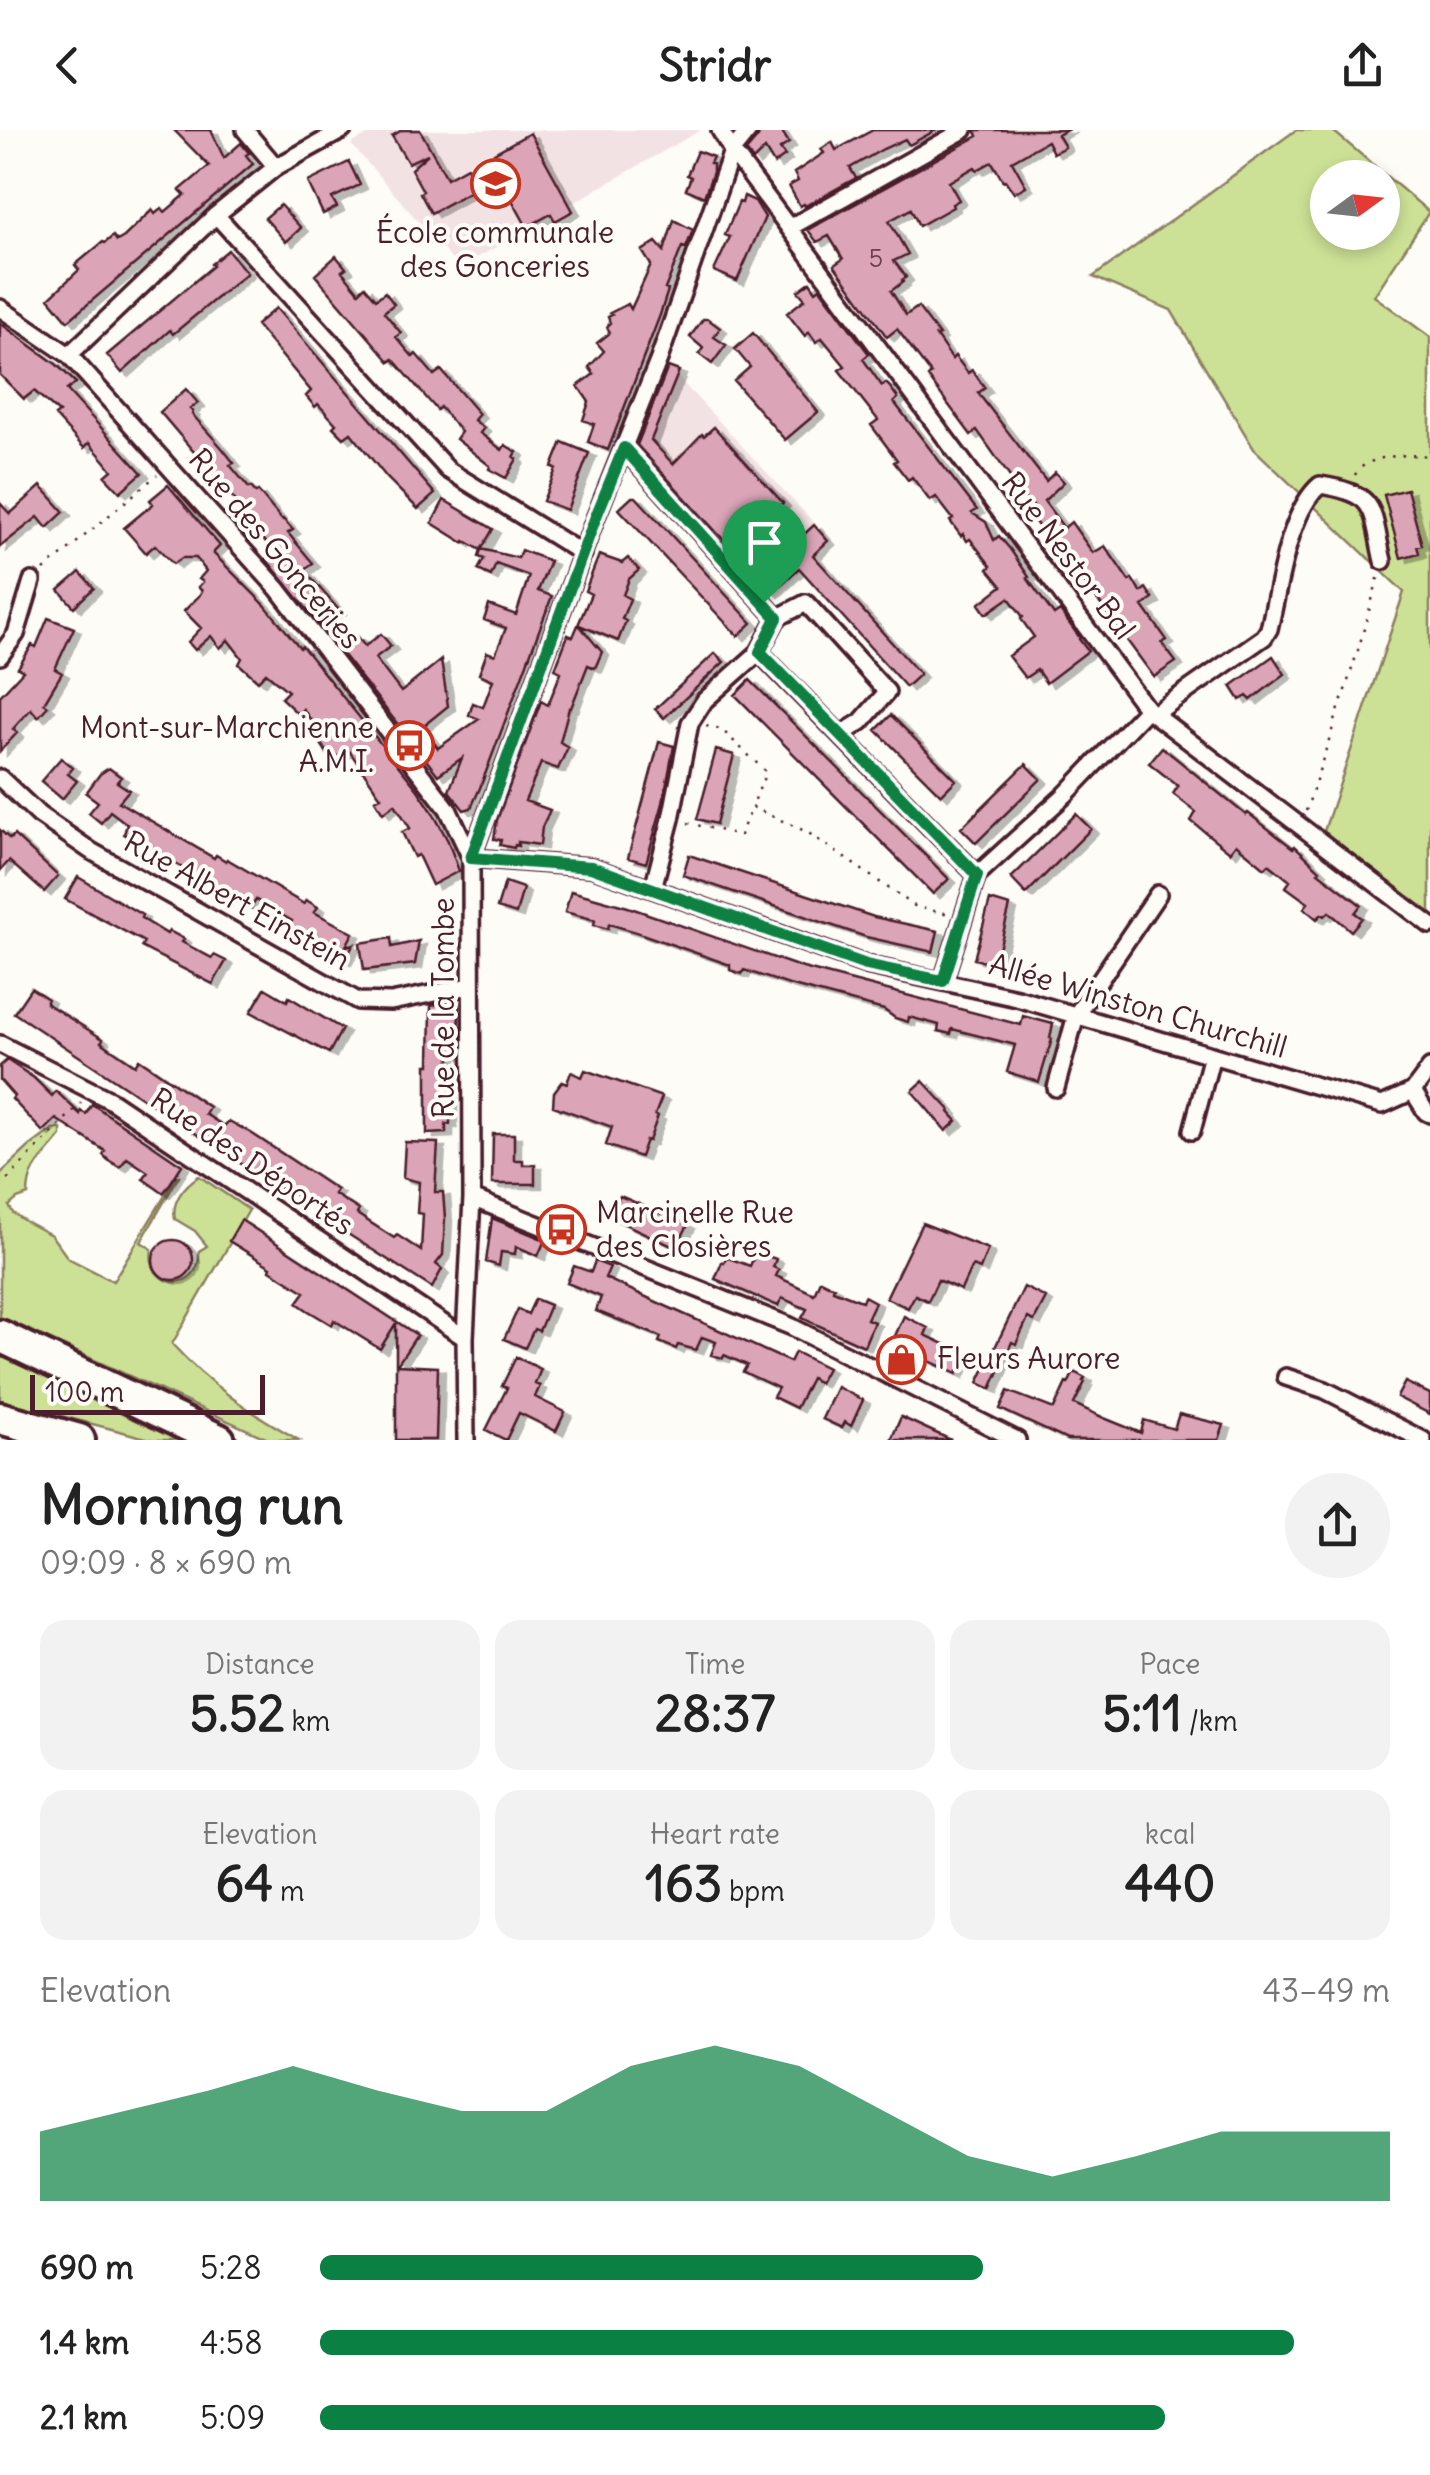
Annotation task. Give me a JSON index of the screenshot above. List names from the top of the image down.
{
  "streets": {
    "street": [
      "Rue des Gonceries",
      "Rue Nestor Bal",
      "Rue Albert Einstein",
      "Allée Winston Churchill",
      "Rue de la Tombe",
      "Rue des Déportés"
    ]
  },
  "crossings": [
    ["Rue des Gonceries", "Allée Winston Churchill"],
    ["Rue des Gonceries", "Rue de la Tombe"],
    ["Rue Nestor Bal", "Rue de la Tombe"],
    ["Rue Albert Einstein", "Rue de la Tombe"],
    ["Allée Winston Churchill", "Rue de la Tombe"],
    ["Rue de la Tombe", "Rue des Déportés"]
  ],
  "places": {
    "school or university": ["École communale des Gonceries"],
    "bus stop": ["Mont-sur-Marchienne A.M.I.", "Marcinelle Rue des Closières"],
    "shop": ["Fleurs Aurore"]
  },
  "house_numbers": ["5"],
  "scale_bar": "100 m",
  "north": "right",
  "page": {
    "header": "Stridr",
    "scale": "100 m",
    "heading": ["Morning run", "09:09 · 8 × 690 m"],
    "stats": [
      ["Distance", "5.52 km"],
      ["Time", "28:37"],
      ["Pace", "5:11 /km"],
      ["Elevation", "64 m"],
      ["Heart rate", "163 bpm"],
      ["kcal", "440"]
    ],
    "chart": ["Elevation", "43–49 m"],
    "list": [
      {
        "name": "690 m",
        "note": "5:28"
      },
      {
        "name": "1.4 km",
        "note": "4:58"
      },
      {
        "name": "2.1 km",
        "note": "5:09"
      }
    ]
  }
}
